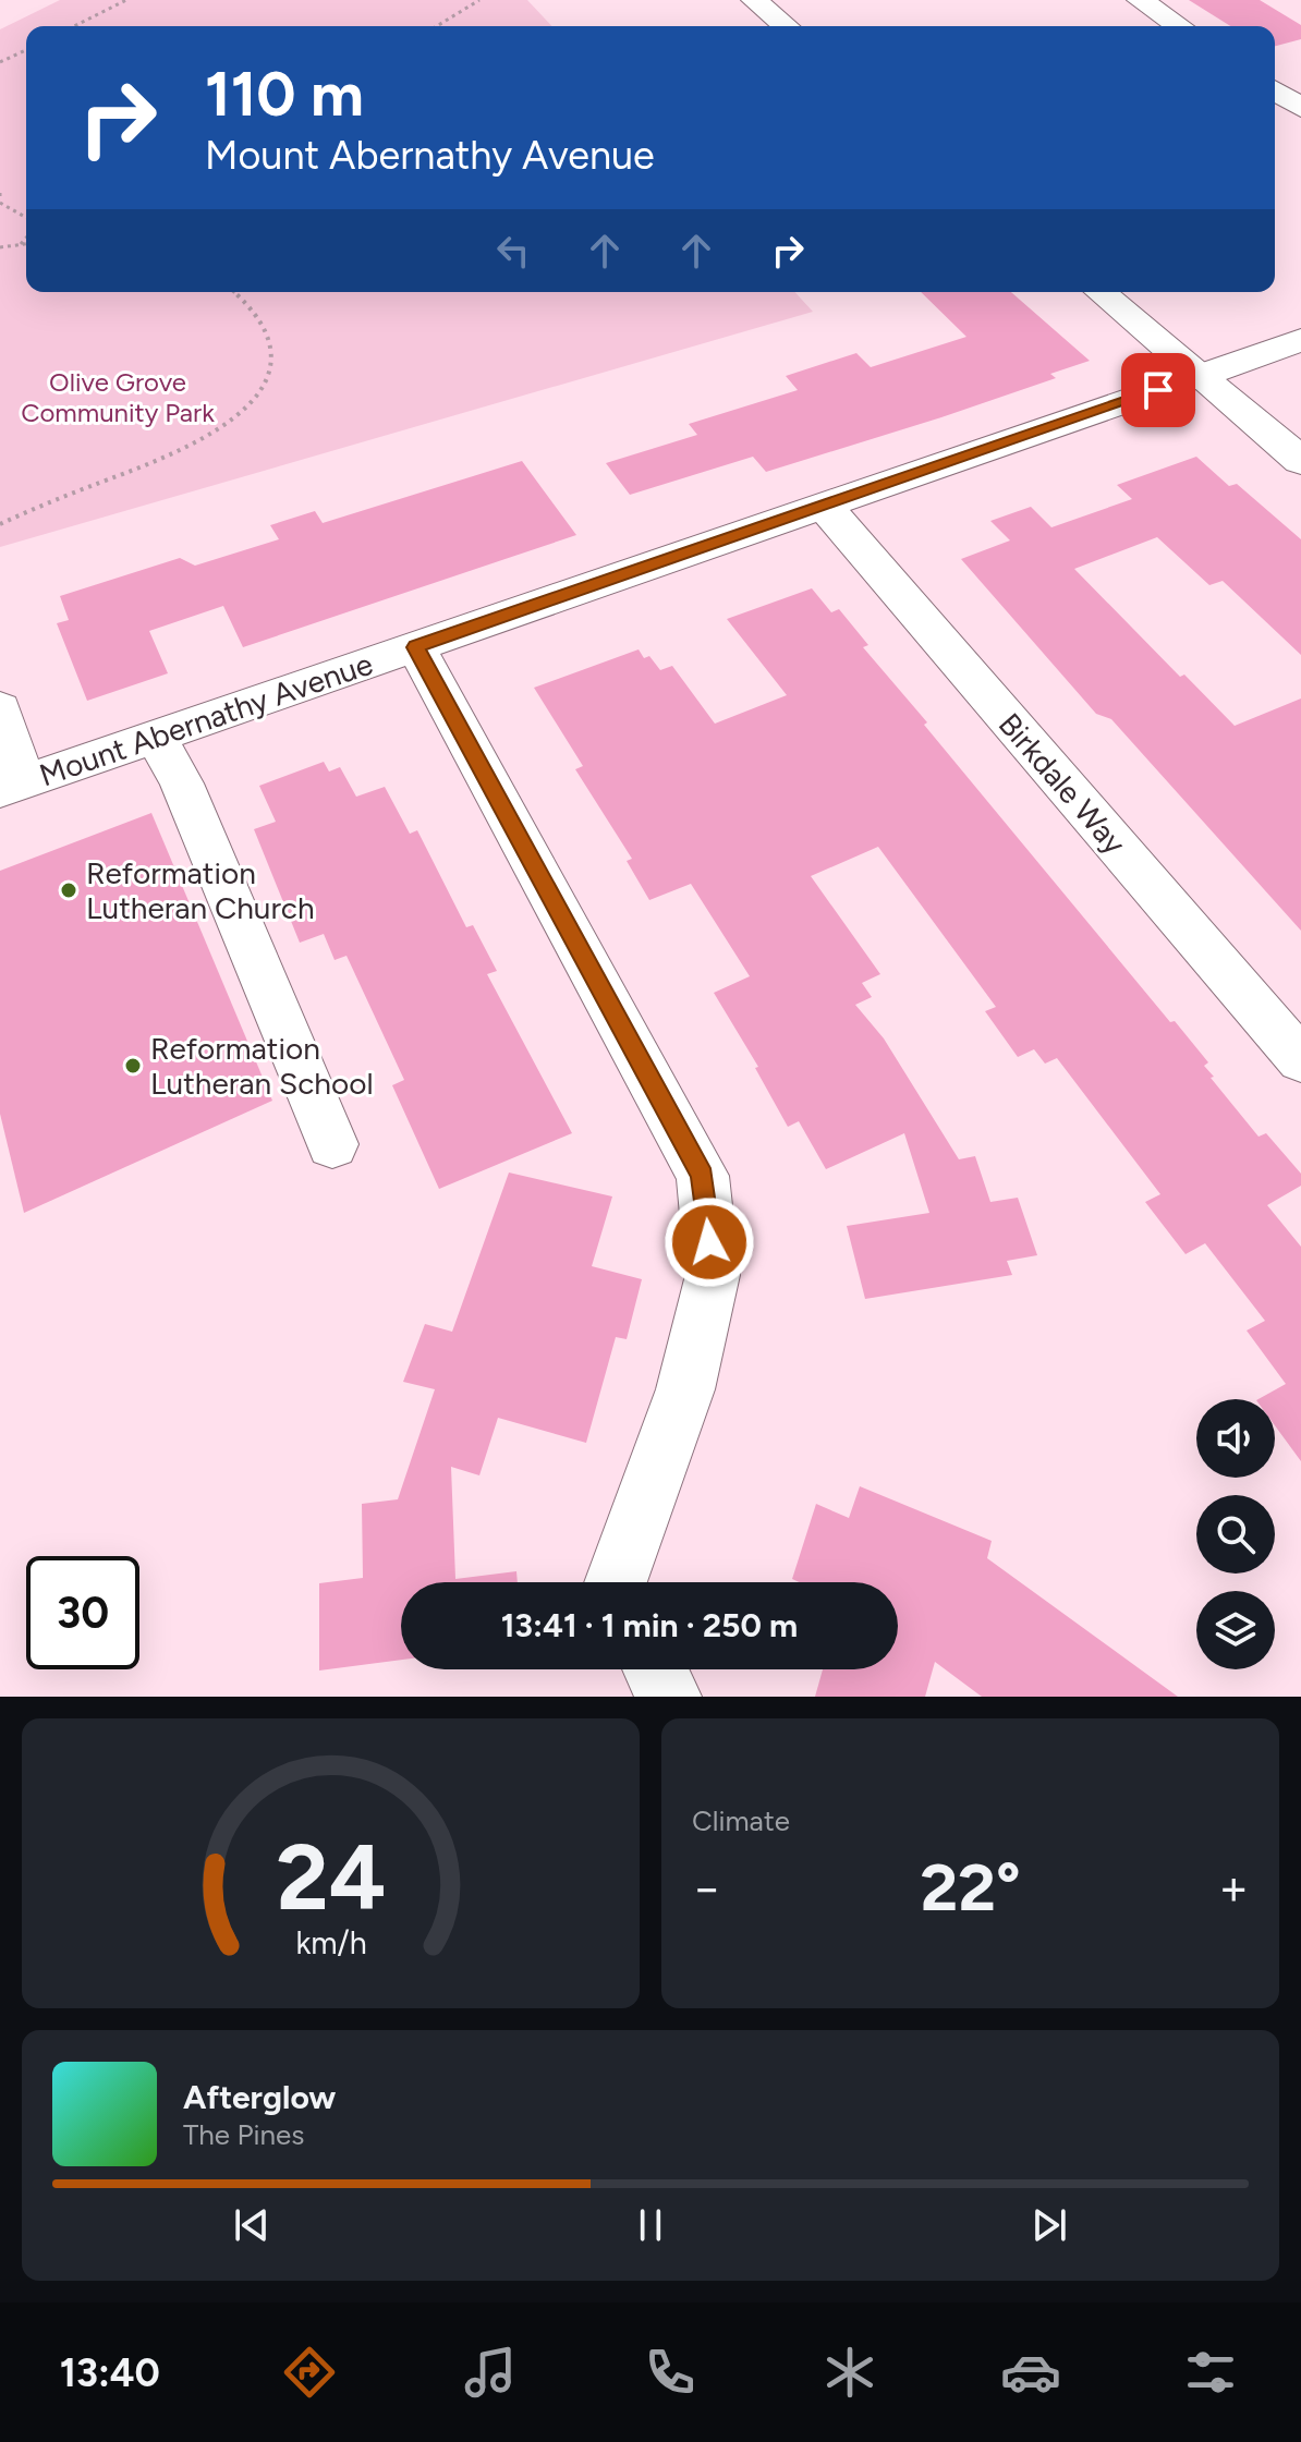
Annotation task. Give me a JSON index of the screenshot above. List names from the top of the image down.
{
  "streets": {
    "main road": ["Mount Abernathy Avenue"],
    "street": ["Birkdale Way"]
  },
  "crossings": [
    ["Mount Abernathy Avenue", "Birkdale Way"]
  ],
  "parks": ["Olive Grove Community Park"],
  "places": ["Reformation Lutheran Church", "Reformation Lutheran School"],
  "page": {
    "turn": ["110 m", "Mount Abernathy Avenue"],
    "limit": "30",
    "trip": "13:41 · 1 min · 250 m",
    "tile": "Climate",
    "heat": ["−", "22°", "+"],
    "song": ["Afterglow", "The Pines"],
    "tabs": "13:40",
    "gauge": ["24", "km/h"]
  }
}
